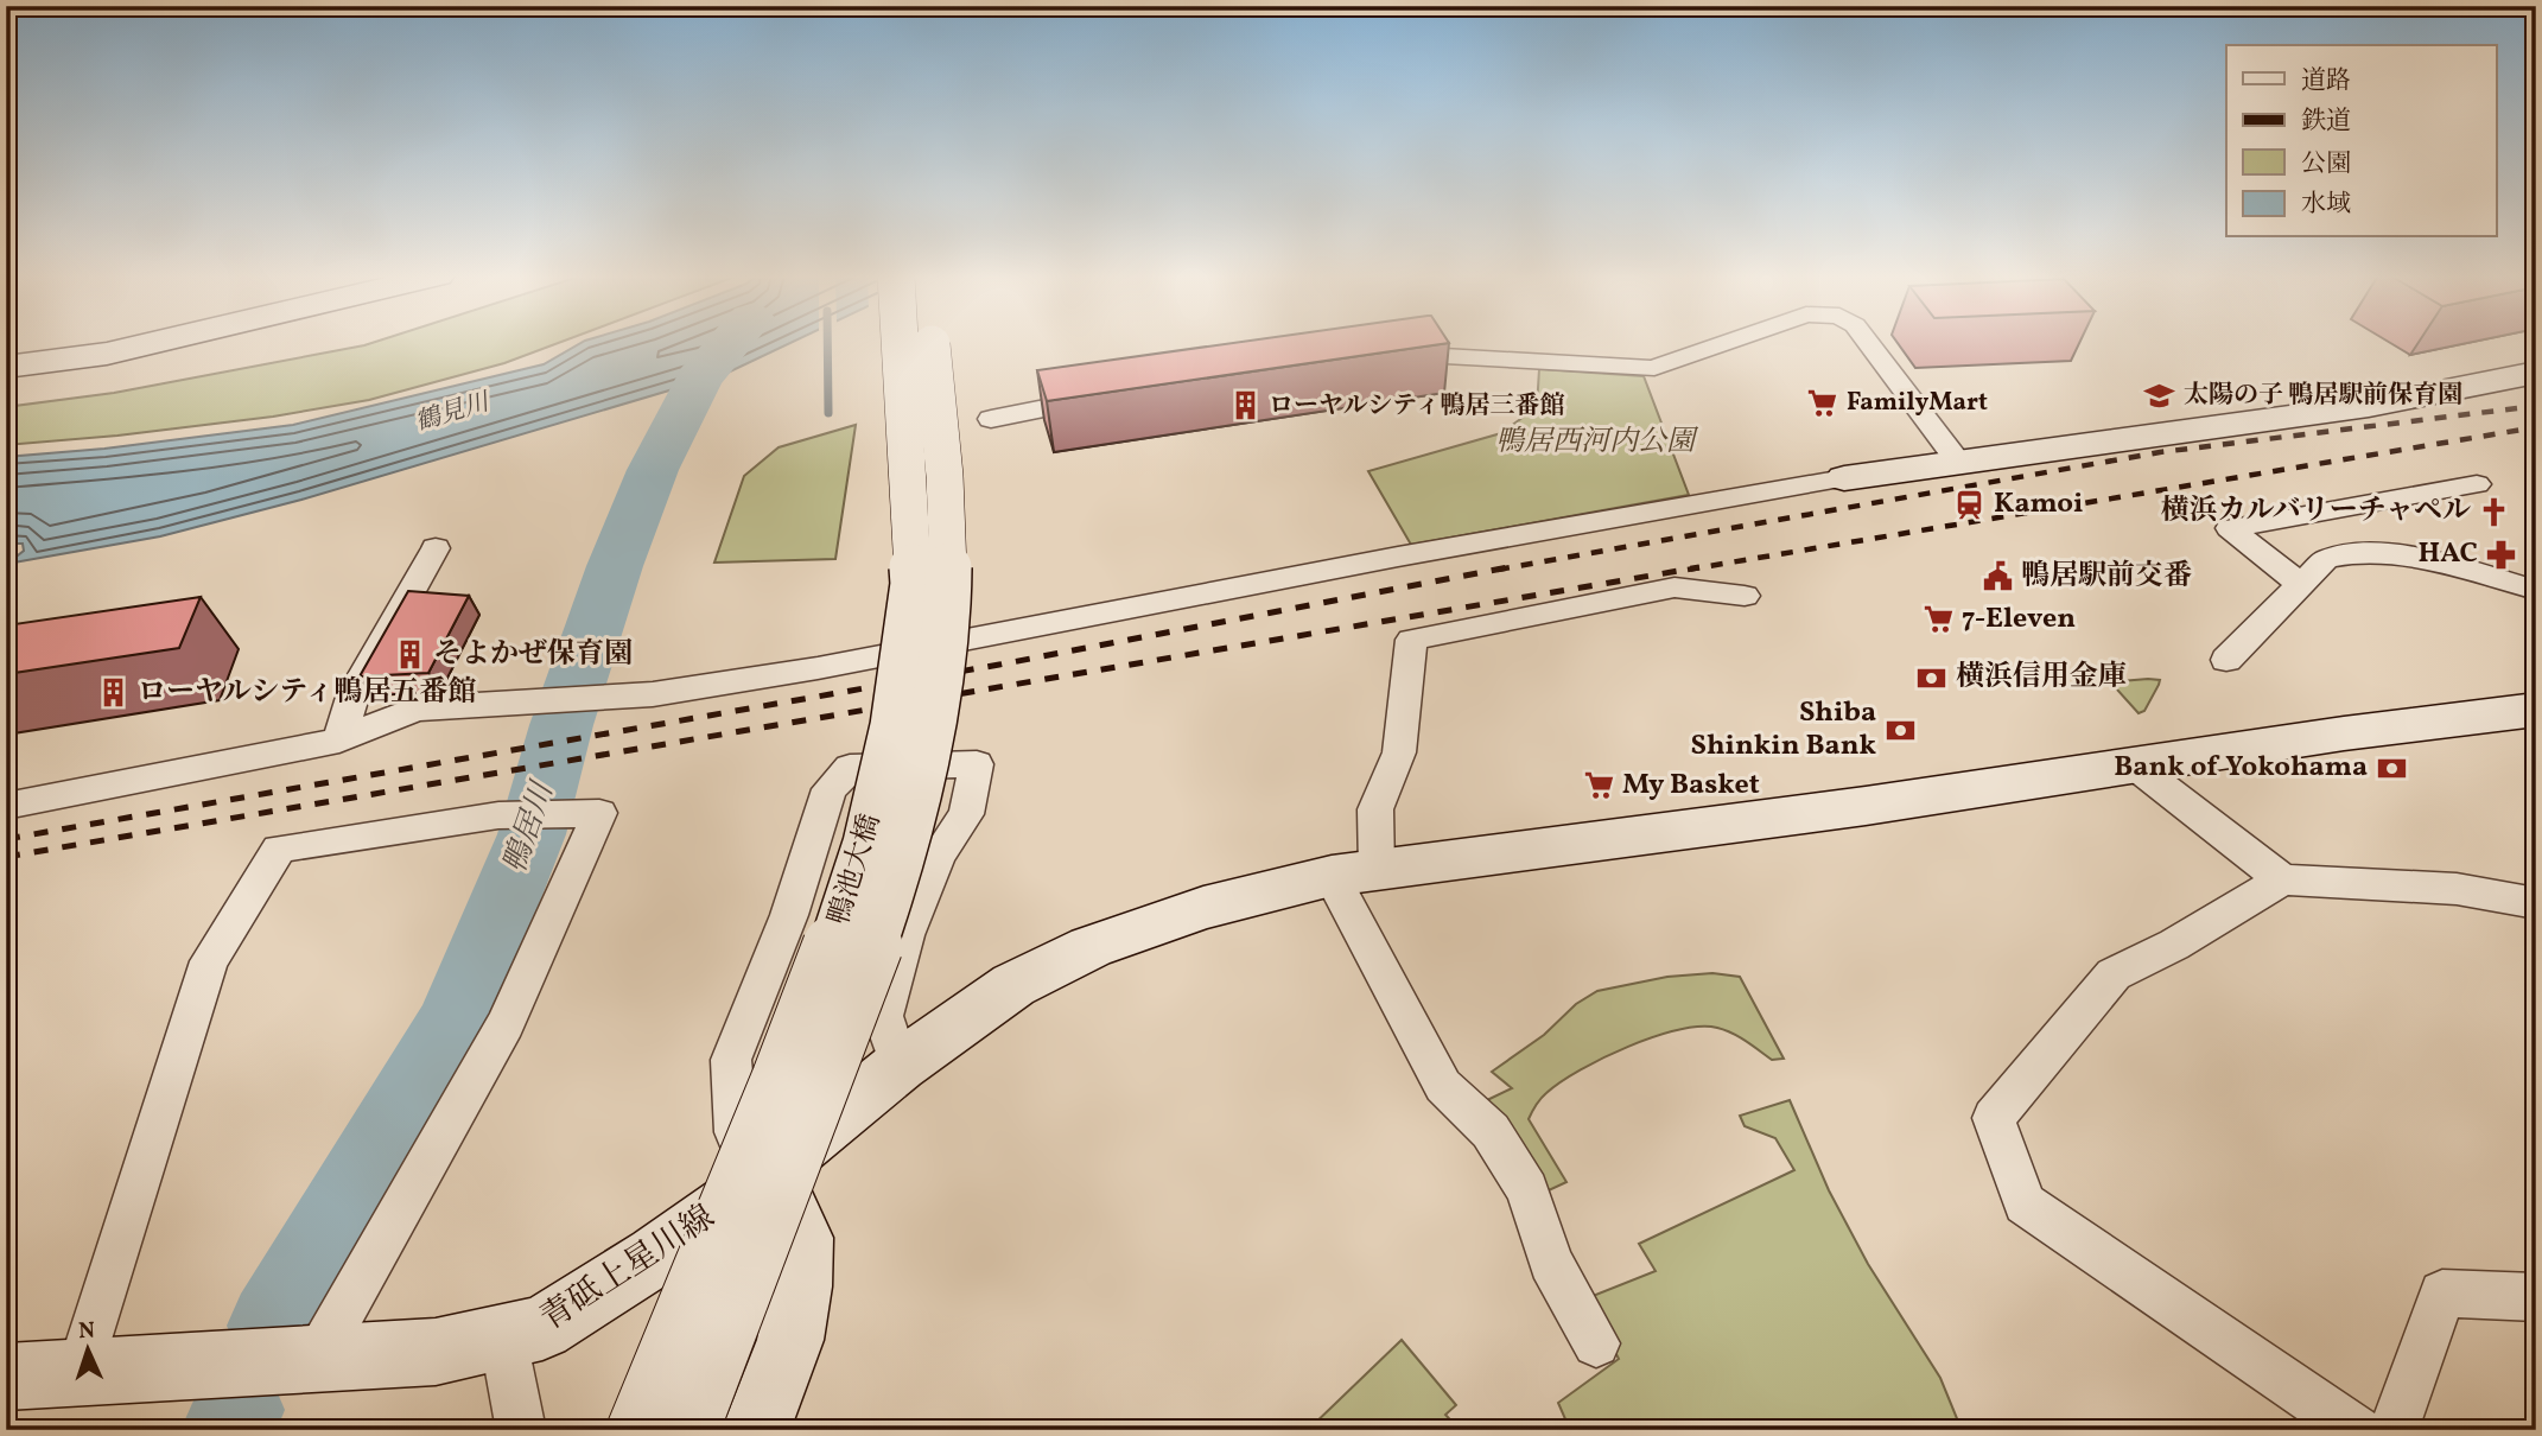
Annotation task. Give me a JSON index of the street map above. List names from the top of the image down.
{
  "streets": {
    "street": ["鴨池大橋", "青砥上星川線"]
  },
  "water": ["鶴見川", "鴨居川"],
  "parks": ["鴨居西河内公園"],
  "places": {
    "school or university": ["太陽の子 鴨居駅前保育園"],
    "supermarket": ["FamilyMart", "7-Eleven", "My Basket"],
    "building": ["ローヤルシティ鴨居三番館", "そよかぜ保育園", "ローヤルシティ鴨居五番館"],
    "station": ["Kamoi"],
    "church": ["横浜カルバリーチャペル"],
    "pharmacy": ["HAC"],
    "public building": ["鴨居駅前交番"],
    "bank": ["横浜信用金庫", "Shiba Shinkin Bank", "Bank of Yokohama"]
  },
  "legend": [
    "道路",
    "鉄道",
    "公園",
    "水域"
  ],
  "north": "top"
}
